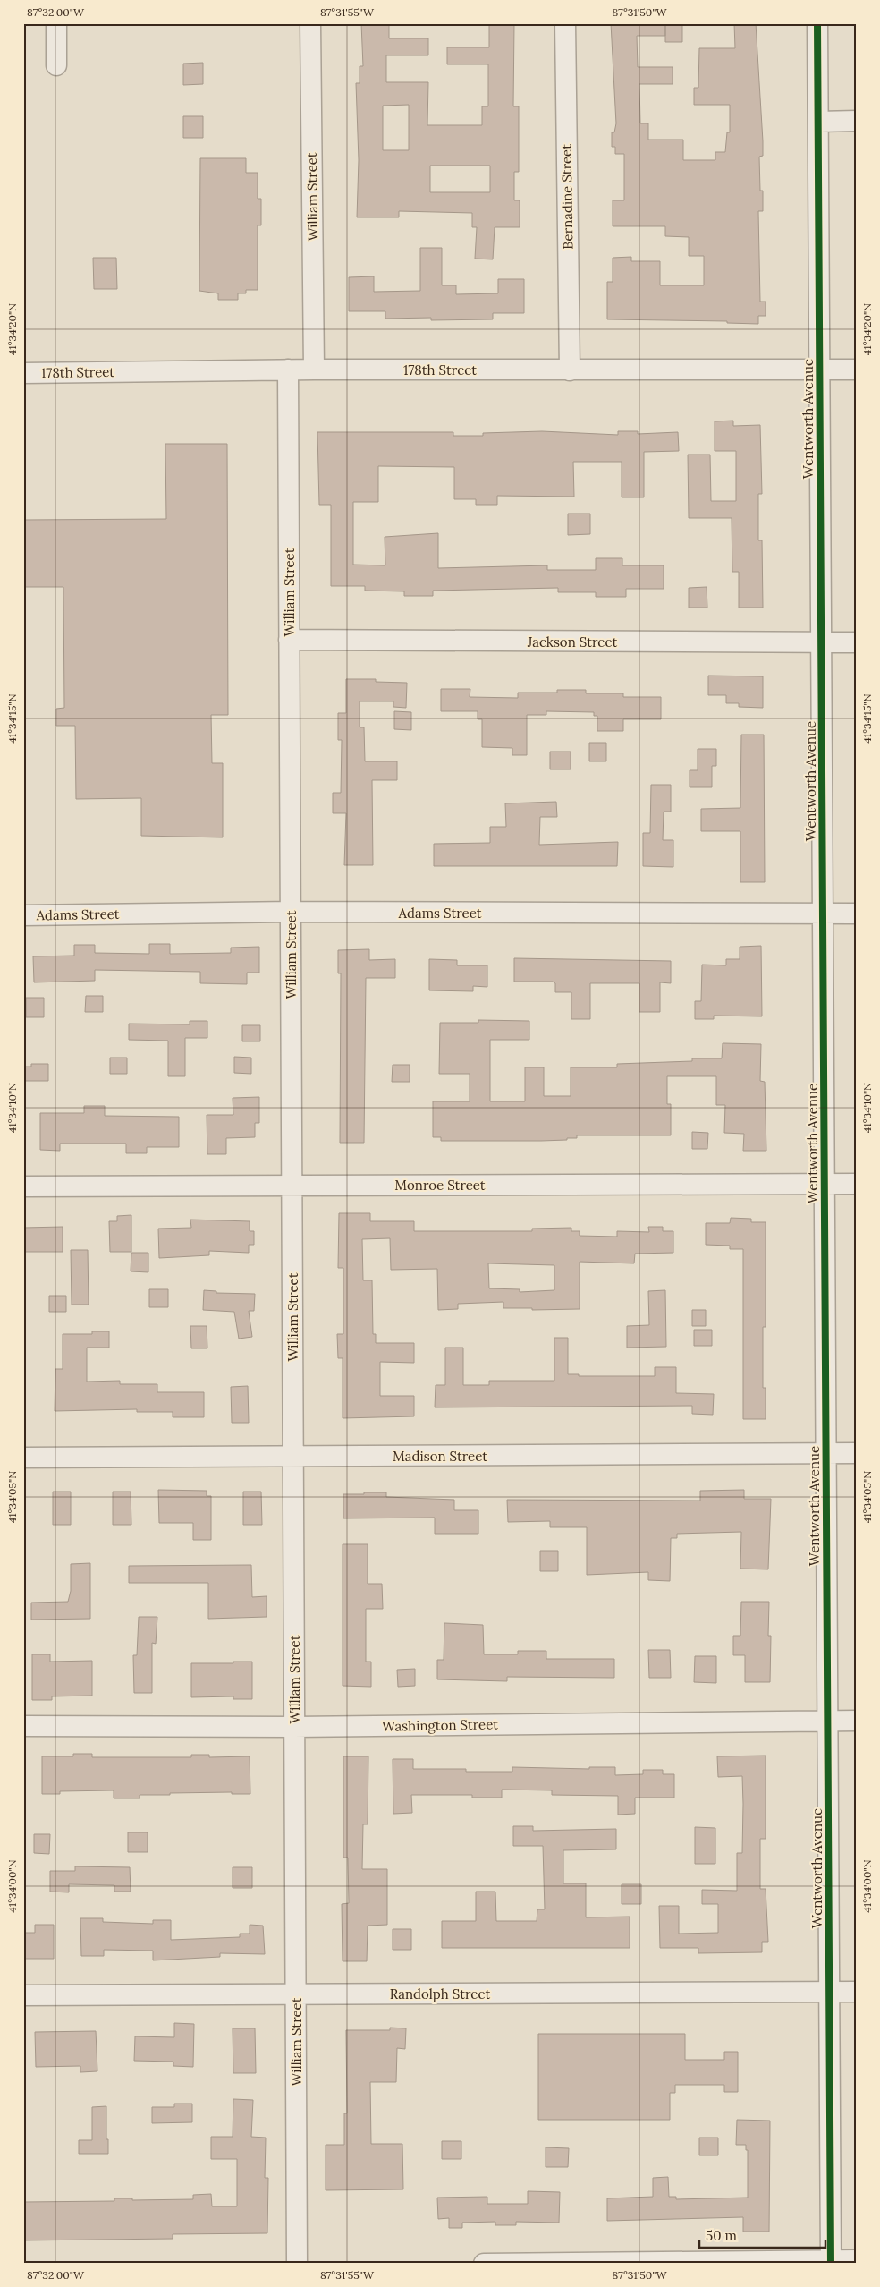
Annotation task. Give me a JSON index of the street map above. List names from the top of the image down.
{
  "streets": {
    "street": [
      "William Street",
      "Bernadine Street",
      "178th Street",
      "Wentworth Avenue",
      "Jackson Street",
      "Adams Street",
      "Monroe Street",
      "Madison Street",
      "Washington Street",
      "Randolph Street"
    ]
  },
  "crossings": [
    ["William Street", "178th Street"],
    ["William Street", "Jackson Street"],
    ["William Street", "Adams Street"],
    ["William Street", "Monroe Street"],
    ["William Street", "Madison Street"],
    ["William Street", "Washington Street"],
    ["William Street", "Randolph Street"],
    ["Bernadine Street", "178th Street"],
    ["178th Street", "Wentworth Avenue"],
    ["Wentworth Avenue", "Jackson Street"],
    ["Wentworth Avenue", "Adams Street"],
    ["Wentworth Avenue", "Monroe Street"],
    ["Wentworth Avenue", "Madison Street"],
    ["Wentworth Avenue", "Washington Street"],
    ["Wentworth Avenue", "Randolph Street"]
  ],
  "scale_bar": "50 m",
  "coordinates": [
    "87°32'00\"W",
    "87°31'55\"W",
    "87°31'50\"W",
    "41°34'20\"N",
    "41°34'15\"N",
    "41°34'10\"N",
    "41°34'05\"N",
    "41°34'00\"N"
  ]
}
